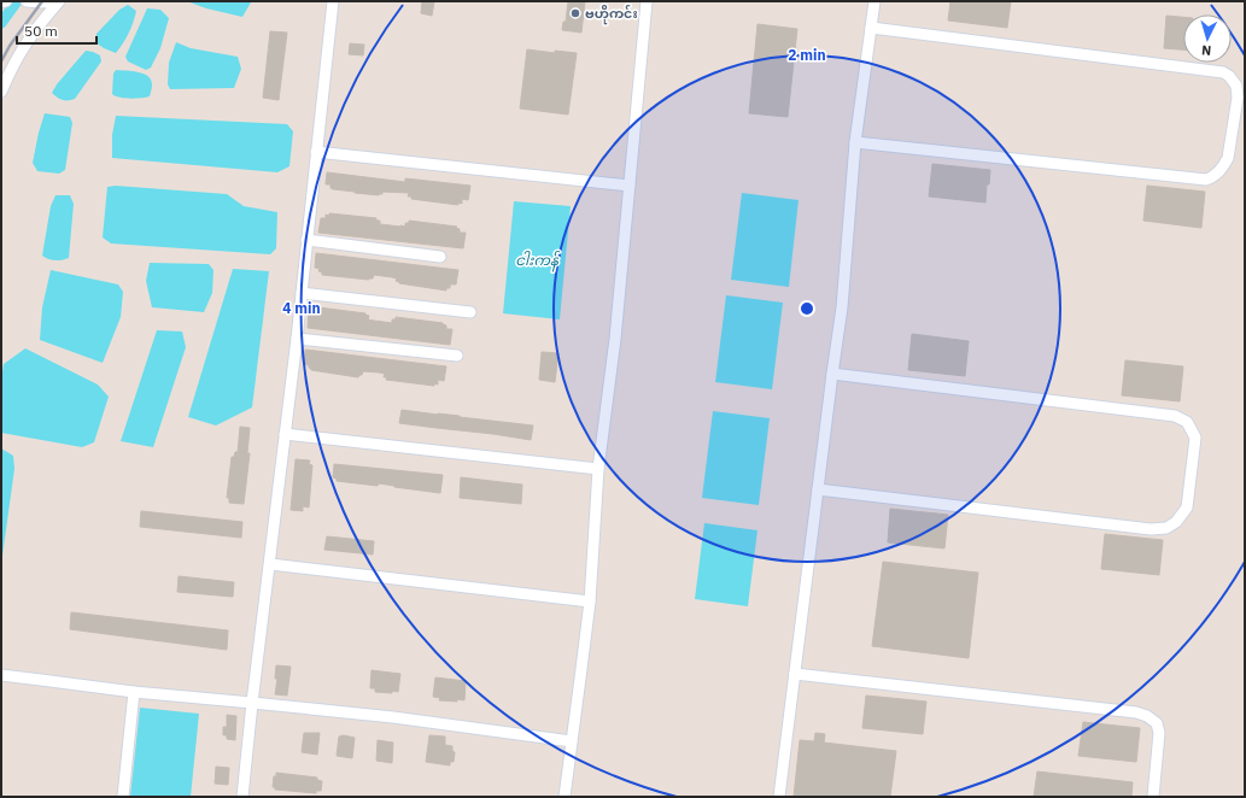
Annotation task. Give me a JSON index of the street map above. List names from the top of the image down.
{
  "water": ["ငါးကန်"],
  "places": ["ဗဟိုကင်း"],
  "scale_bar": "50 m",
  "north": "bottom",
  "rings": ["2 min", "4 min"]
}
